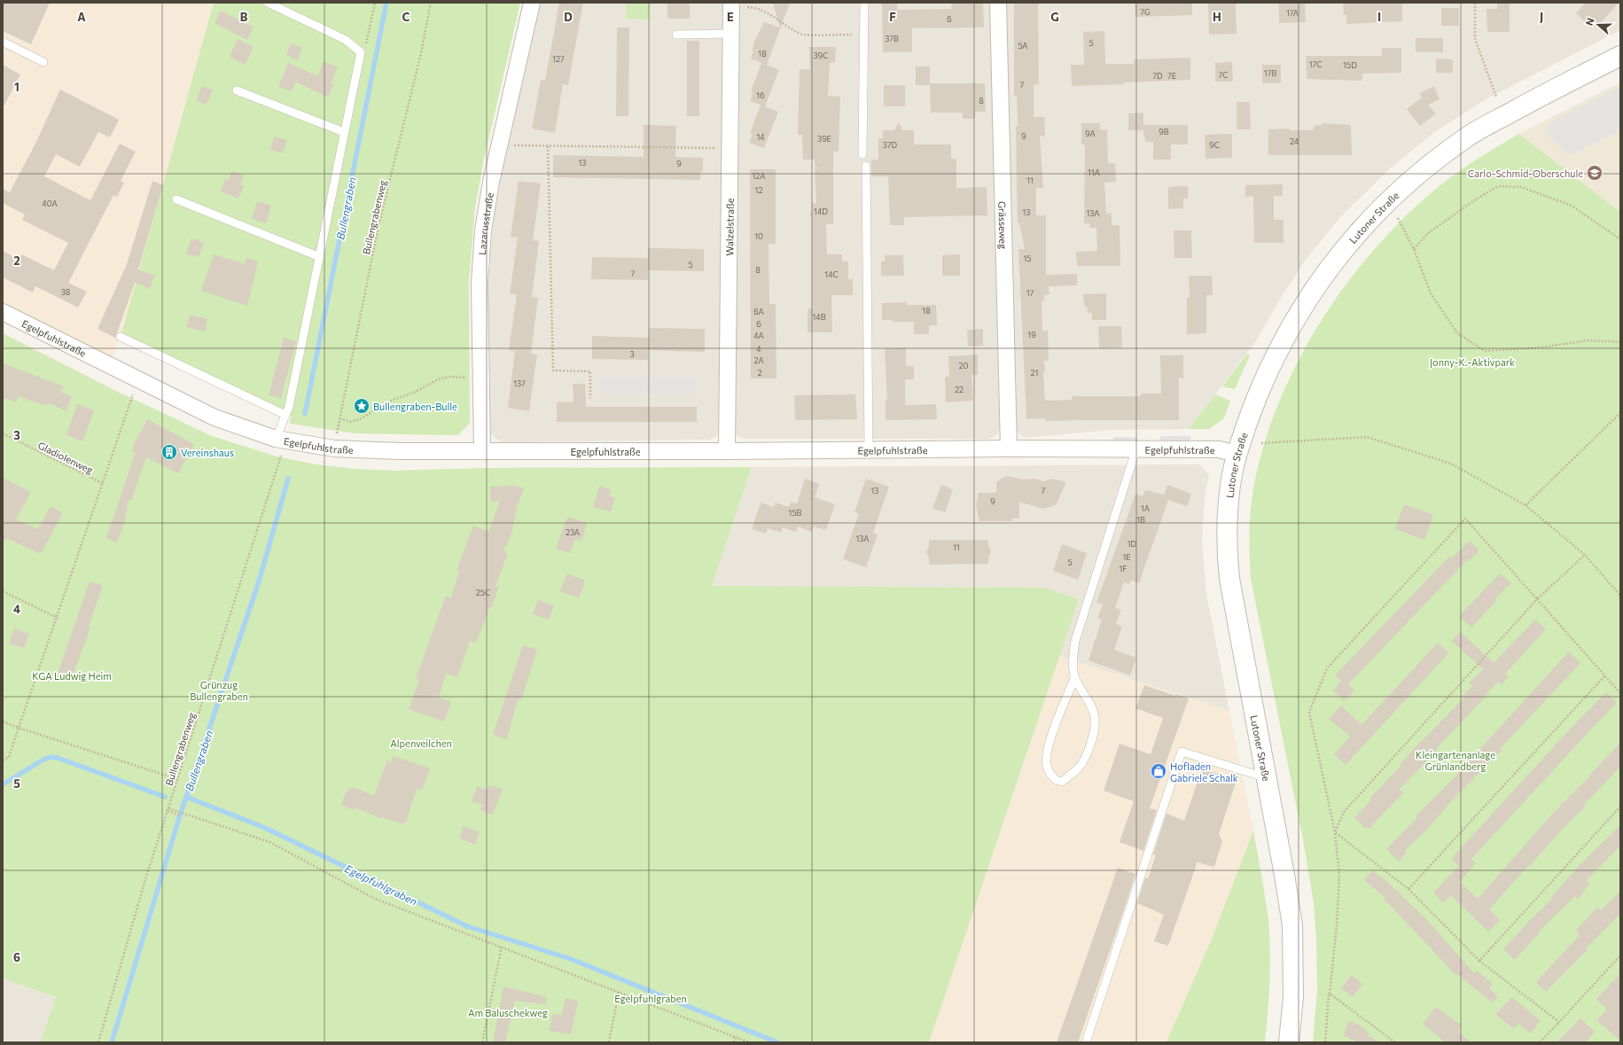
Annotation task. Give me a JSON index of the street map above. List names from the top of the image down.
{
  "streets": {
    "street": [
      "Lutoner Straße",
      "Lazarusstraße",
      "Grässeweg",
      "Walzelstraße",
      "Egelpfuhlstraße"
    ],
    "path": ["Bullengrabenweg", "Gladiolenweg"]
  },
  "crossings": [
    ["Bullengrabenweg", "Egelpfuhlstraße"],
    ["Lutoner Straße", "Egelpfuhlstraße"],
    ["Lazarusstraße", "Egelpfuhlstraße"],
    ["Grässeweg", "Egelpfuhlstraße"],
    ["Walzelstraße", "Egelpfuhlstraße"]
  ],
  "water": ["Bullengraben", "Egelpfuhlgraben"],
  "parks": [
    "Jonny-K.-Aktivpark",
    "KGA Ludwig Heim",
    "Grünzug Bullengraben",
    "Alpenveilchen",
    "Kleingartenanlage Grünlandberg",
    "Egelpfuhlgraben",
    "Am Baluschekweg"
  ],
  "places": {
    "school or university": ["Carlo-Schmid-Oberschule"],
    "place": ["Bullengraben-Bulle"],
    "building": ["Vereinshaus"],
    "shop": ["Hofladen Gabriele Schalk"]
  },
  "house_numbers": [
    "7G",
    "17A",
    "6",
    "37B",
    "5",
    "5A",
    "18",
    "39C",
    "127",
    "17C",
    "15D",
    "17B",
    "7C",
    "7D",
    "7E",
    "7",
    "16",
    "8",
    "9B",
    "9A",
    "9",
    "14",
    "39E",
    "24",
    "37D",
    "9C",
    "13",
    "9",
    "11A",
    "12A",
    "11",
    "12",
    "40A",
    "14D",
    "13",
    "13A",
    "10",
    "15",
    "5",
    "8",
    "7",
    "14C",
    "38",
    "17",
    "18",
    "6A",
    "14B",
    "6",
    "19",
    "4A",
    "4",
    "3",
    "2A",
    "20",
    "2",
    "21",
    "137",
    "22",
    "13",
    "7",
    "9",
    "1A",
    "15B",
    "1B",
    "23A",
    "13A",
    "1D",
    "11",
    "1E",
    "5",
    "1F",
    "25C"
  ],
  "north": "left",
  "grid": {
    "columns": [
      "A",
      "B",
      "C",
      "D",
      "E",
      "F",
      "G",
      "H",
      "I",
      "J"
    ],
    "rows": [
      "1",
      "2",
      "3",
      "4",
      "5",
      "6"
    ]
  }
}
